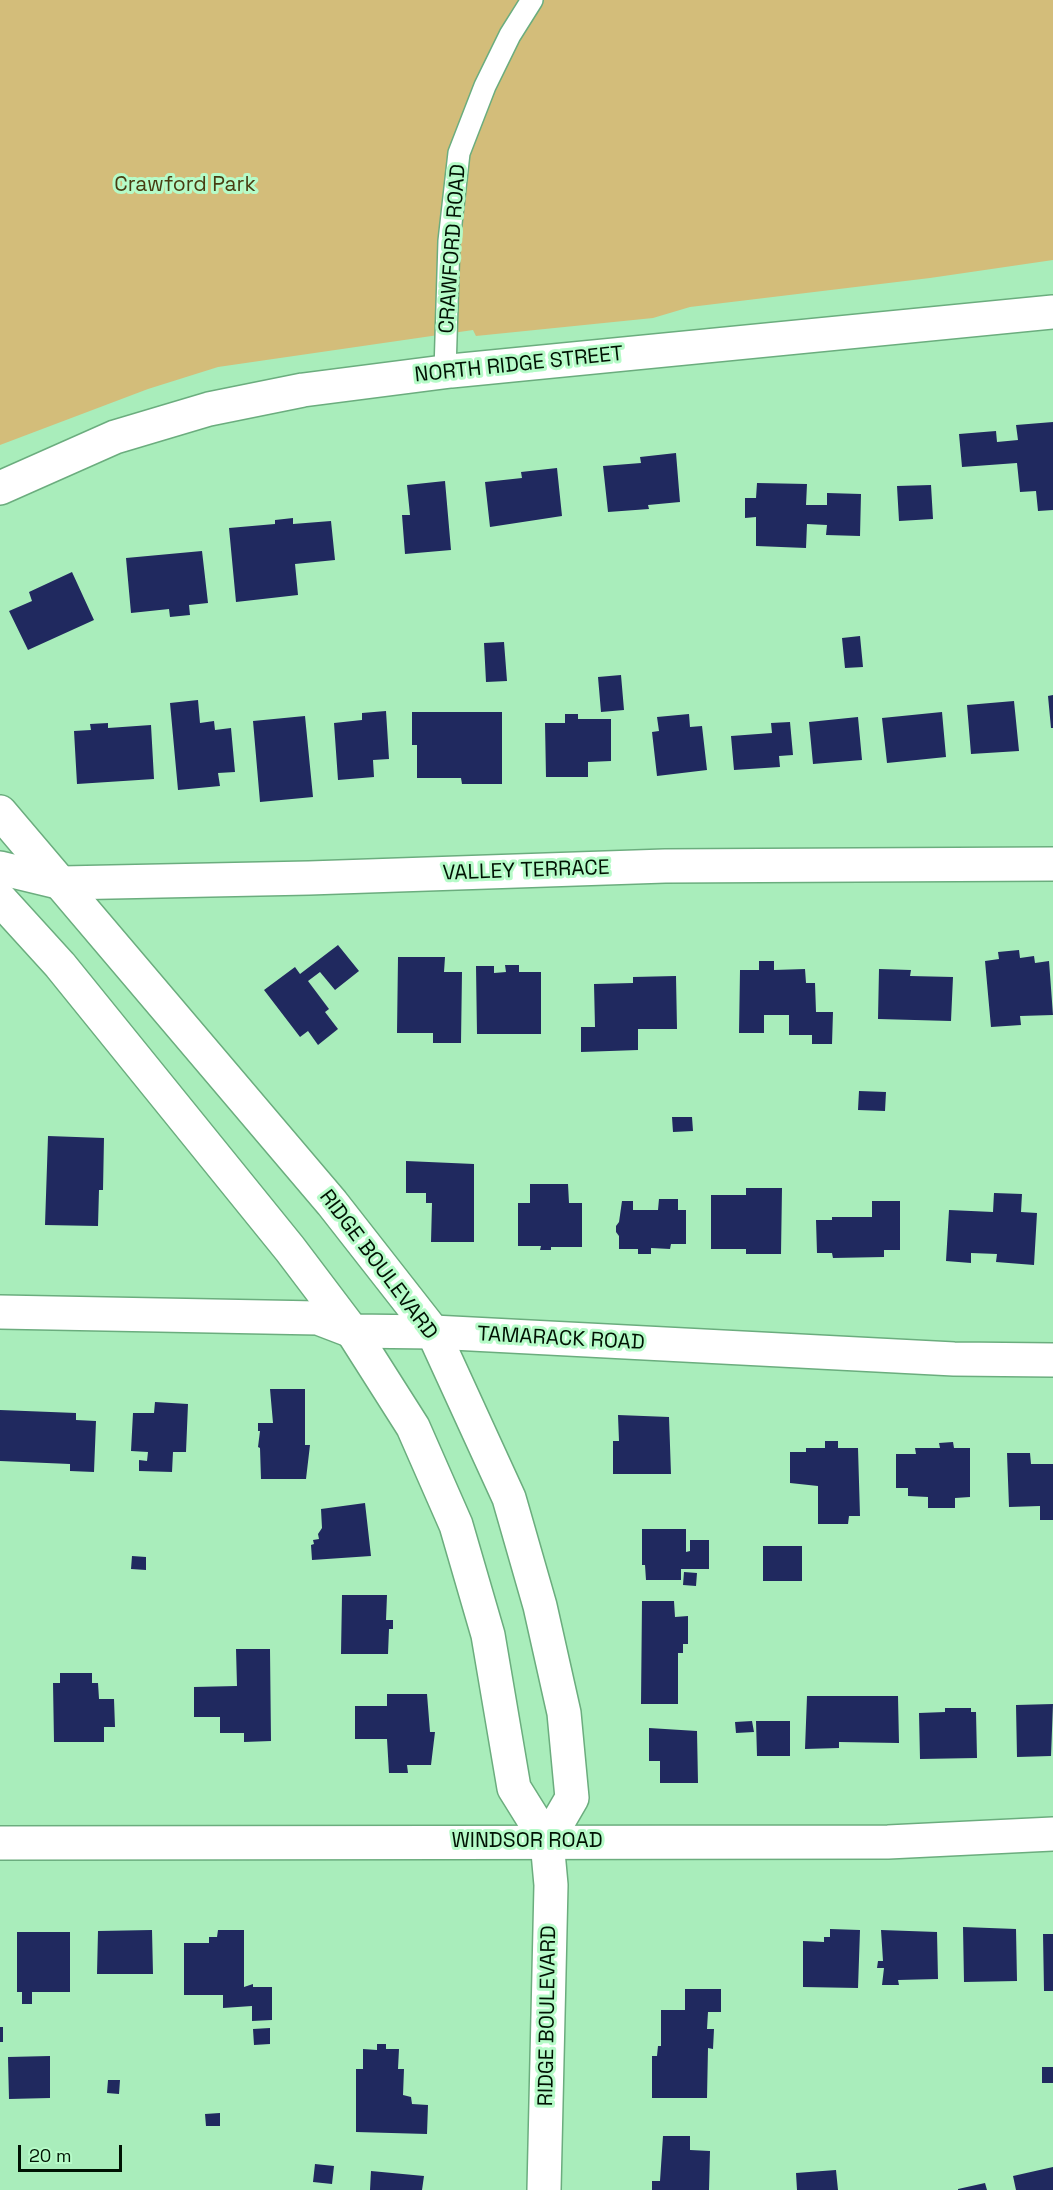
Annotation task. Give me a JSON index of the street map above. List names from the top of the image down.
{
  "streets": {
    "street": [
      "NORTH RIDGE STREET",
      "VALLEY TERRACE",
      "RIDGE BOULEVARD",
      "TAMARACK ROAD",
      "WINDSOR ROAD"
    ],
    "lane": ["CRAWFORD ROAD"]
  },
  "crossings": [
    ["CRAWFORD ROAD", "NORTH RIDGE STREET"],
    ["VALLEY TERRACE", "RIDGE BOULEVARD"],
    ["RIDGE BOULEVARD", "TAMARACK ROAD"],
    ["RIDGE BOULEVARD", "WINDSOR ROAD"]
  ],
  "parks": ["Crawford Park"],
  "scale_bar": "20 m"
}
